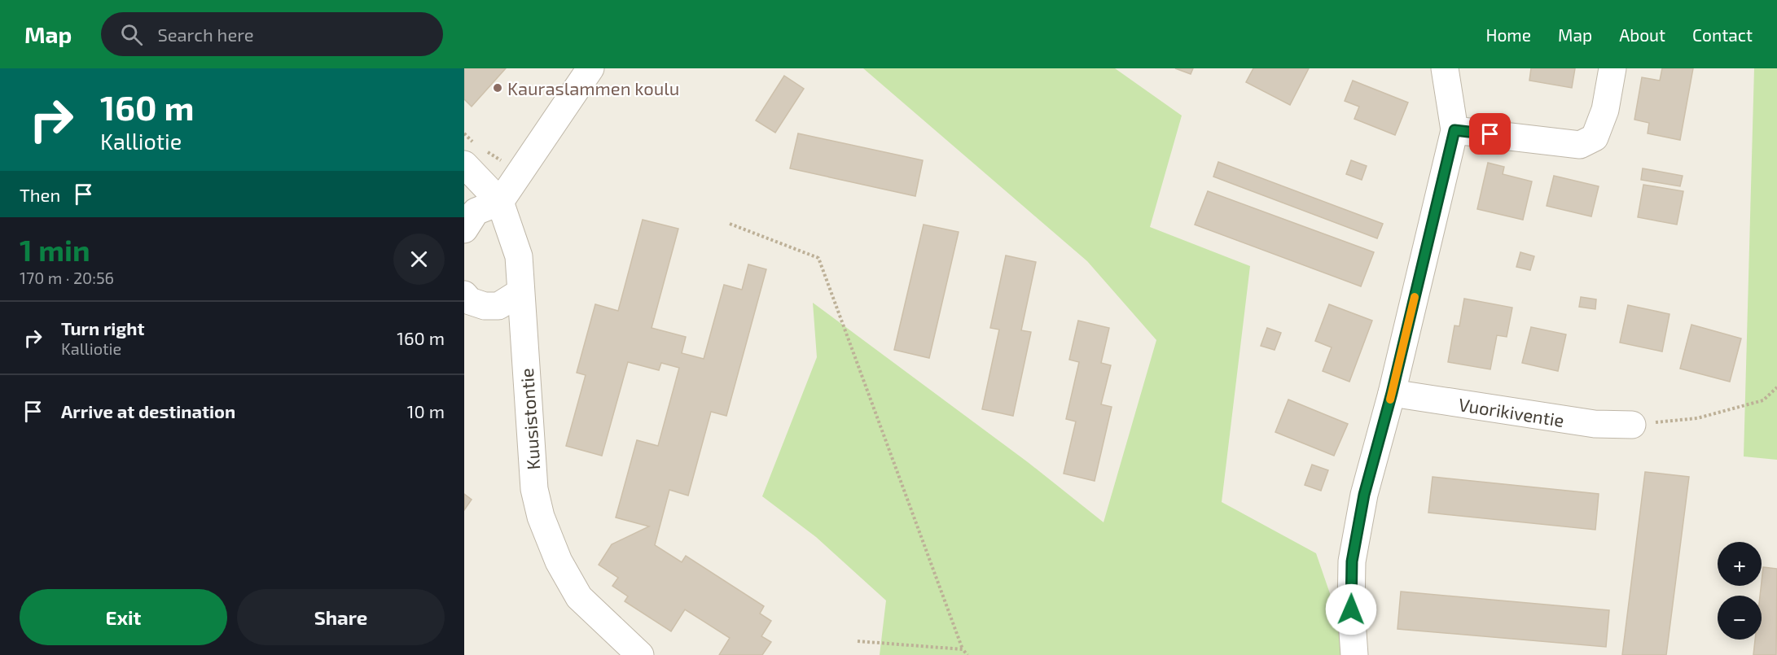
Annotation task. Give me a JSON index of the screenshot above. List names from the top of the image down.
{
  "streets": {
    "street": ["Vuorikiventie", "Kuusistontie"]
  },
  "places": ["Kauraslammen koulu"],
  "page": {
    "header": "Map",
    "search": "Search here",
    "nav": [
      "Home",
      "Map",
      "About",
      "Contact"
    ],
    "turn": ["160 m", "Kalliotie"],
    "then": "Then",
    "heading": ["1 min", "170 m · 20:56"],
    "list": [
      {
        "name": "Turn right",
        "note": "Kalliotie",
        "value": "160 m"
      },
      {
        "name": "Arrive at destination",
        "value": "10 m"
      }
    ],
    "map_buttons": ["+", "−"],
    "buttons": ["Exit", "Share"]
  }
}
